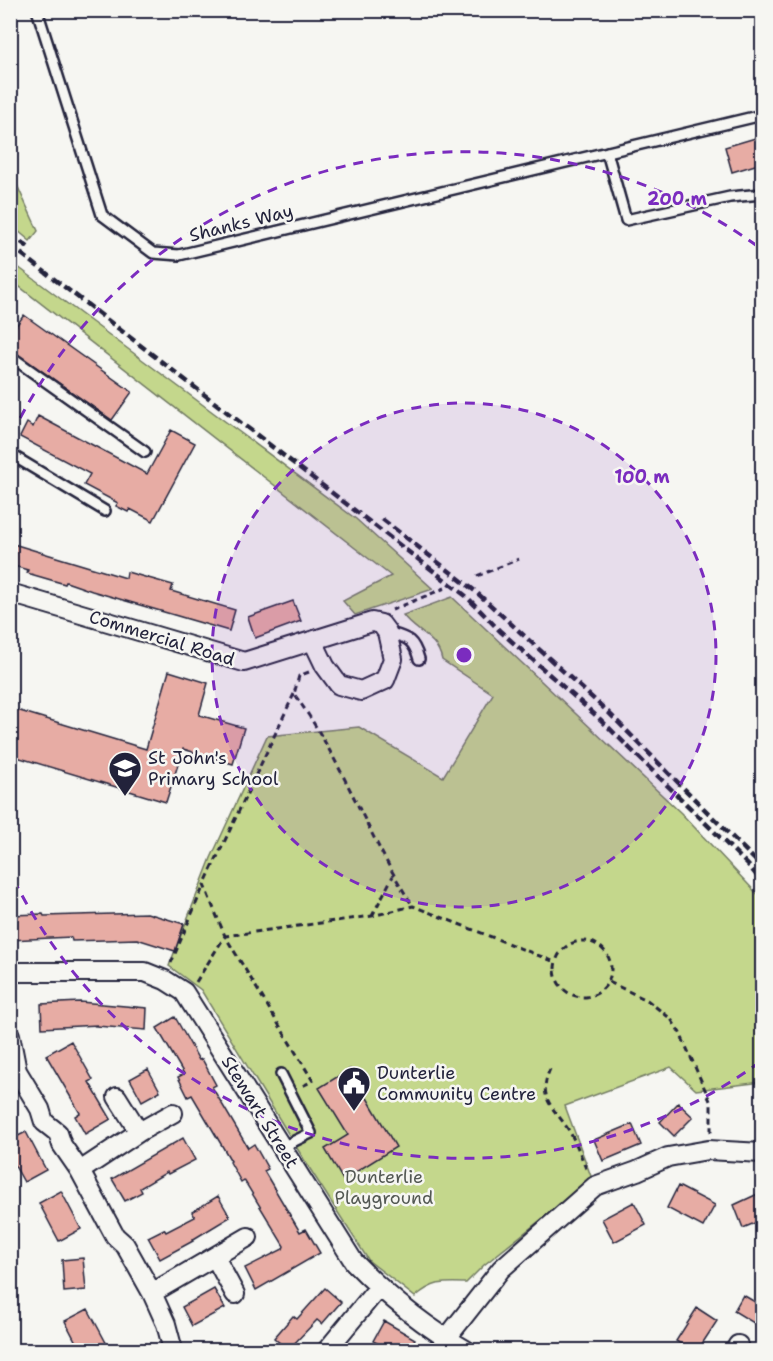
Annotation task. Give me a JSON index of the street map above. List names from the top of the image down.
{
  "streets": {
    "street": ["Commercial Road", "Stewart Street"],
    "lane": ["Shanks Way"]
  },
  "parks": ["Dunterlie Playground"],
  "places": {
    "school or university": ["St John's Primary School"],
    "public building": ["Dunterlie Community Centre"]
  },
  "rings": ["200 m", "100 m"]
}
